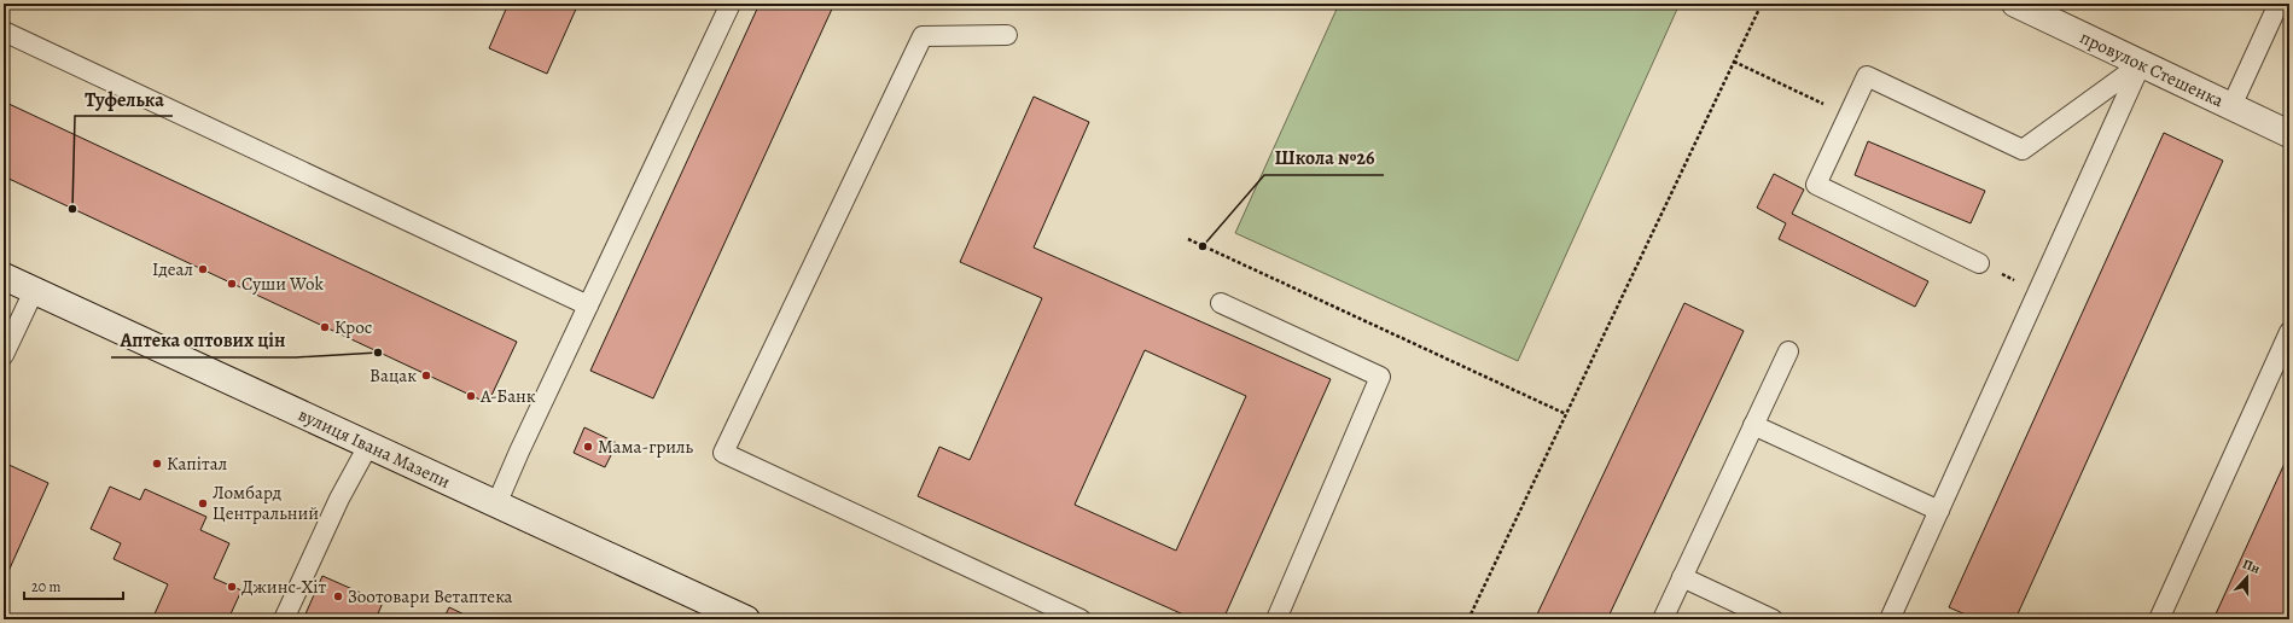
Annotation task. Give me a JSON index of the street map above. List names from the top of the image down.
{
  "streets": {
    "main road": ["провулок Стешенка", "вулиця Івана Мазепи"]
  },
  "places": [
    "Туфелька",
    "Школа №26",
    "Ідеал",
    "Суши Wok",
    "Крос",
    "Аптека оптових цін",
    "Вацак",
    "А-Банк",
    "Мама-гриль",
    "Капітал",
    "Ломбард Центральний",
    "Джинс-Хіт",
    "Зоотовари Ветаптека"
  ],
  "scale_bar": "20 m",
  "north": "top"
}
